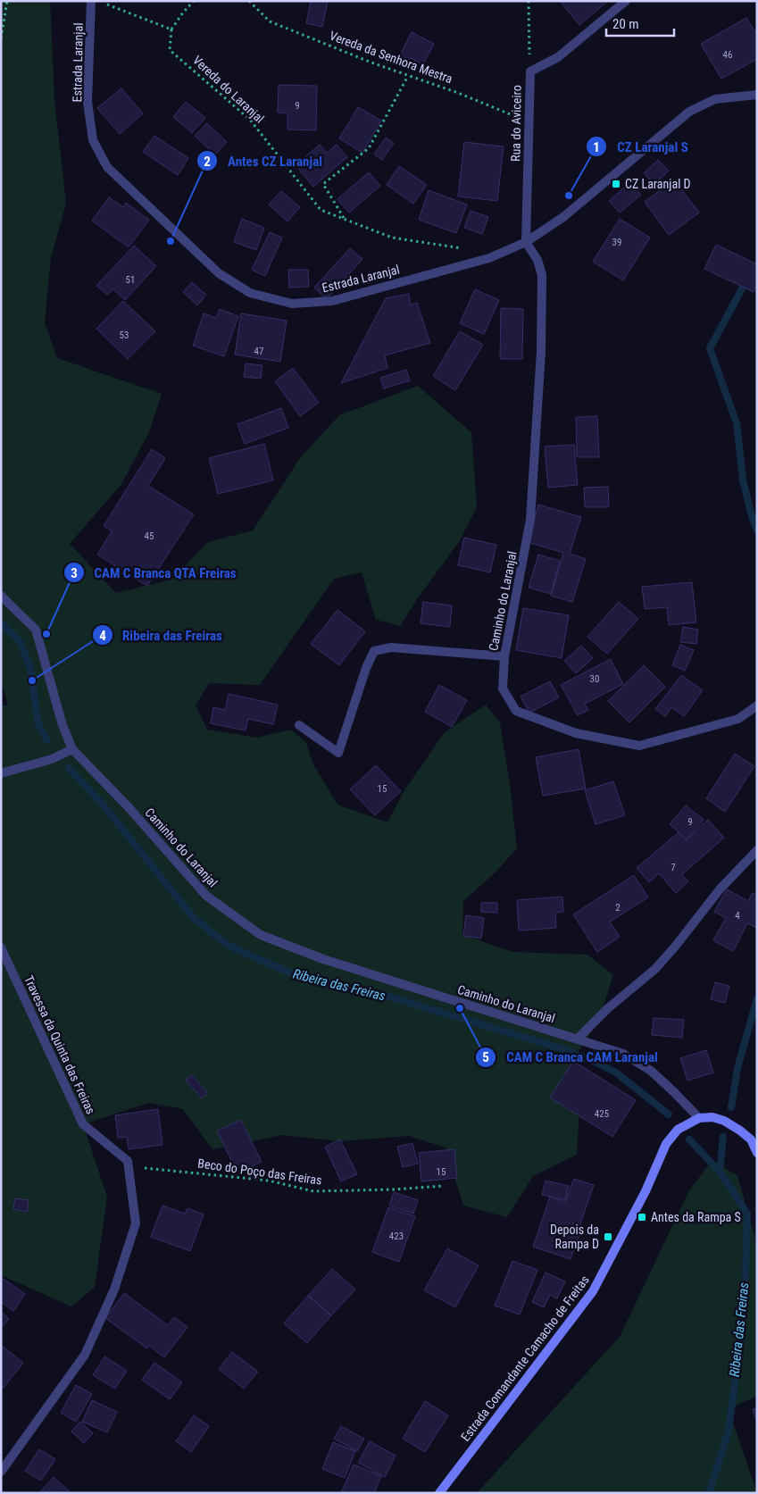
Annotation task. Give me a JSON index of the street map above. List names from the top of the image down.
{
  "streets": {
    "main road": ["Estrada Comandante Camacho de Freitas"],
    "street": [
      "Estrada Laranjal",
      "Rua do Aviceiro",
      "Caminho do Laranjal",
      "Travessa da Quinta das Freiras"
    ],
    "path": ["Vereda da Senhora Mestra", "Vereda do Laranjal", "Beco do Poço das Freiras"]
  },
  "crossings": [
    ["Vereda da Senhora Mestra", "Rua do Aviceiro"],
    ["Estrada Laranjal", "Vereda do Laranjal"],
    ["Estrada Laranjal", "Rua do Aviceiro"],
    ["Estrada Laranjal", "Caminho do Laranjal"],
    ["Rua do Aviceiro", "Caminho do Laranjal"],
    ["Caminho do Laranjal", "Estrada Comandante Camacho de Freitas"],
    ["Travessa da Quinta das Freiras", "Beco do Poço das Freiras"]
  ],
  "water": ["Ribeira das Freiras"],
  "places": {
    "transit": ["CZ Laranjal D", "Antes da Rampa S", "Depois da Rampa D"],
    "other": [
      "CZ Laranjal S",
      "Antes CZ Laranjal",
      "CAM C Branca QTA Freiras",
      "Ribeira das Freiras",
      "CAM C Branca CAM Laranjal"
    ]
  },
  "house_numbers": [
    "46",
    "9",
    "39",
    "51",
    "53",
    "47",
    "45",
    "30",
    "15",
    "9",
    "7",
    "2",
    "4",
    "425",
    "15",
    "423"
  ],
  "scale_bar": "20 m"
}
